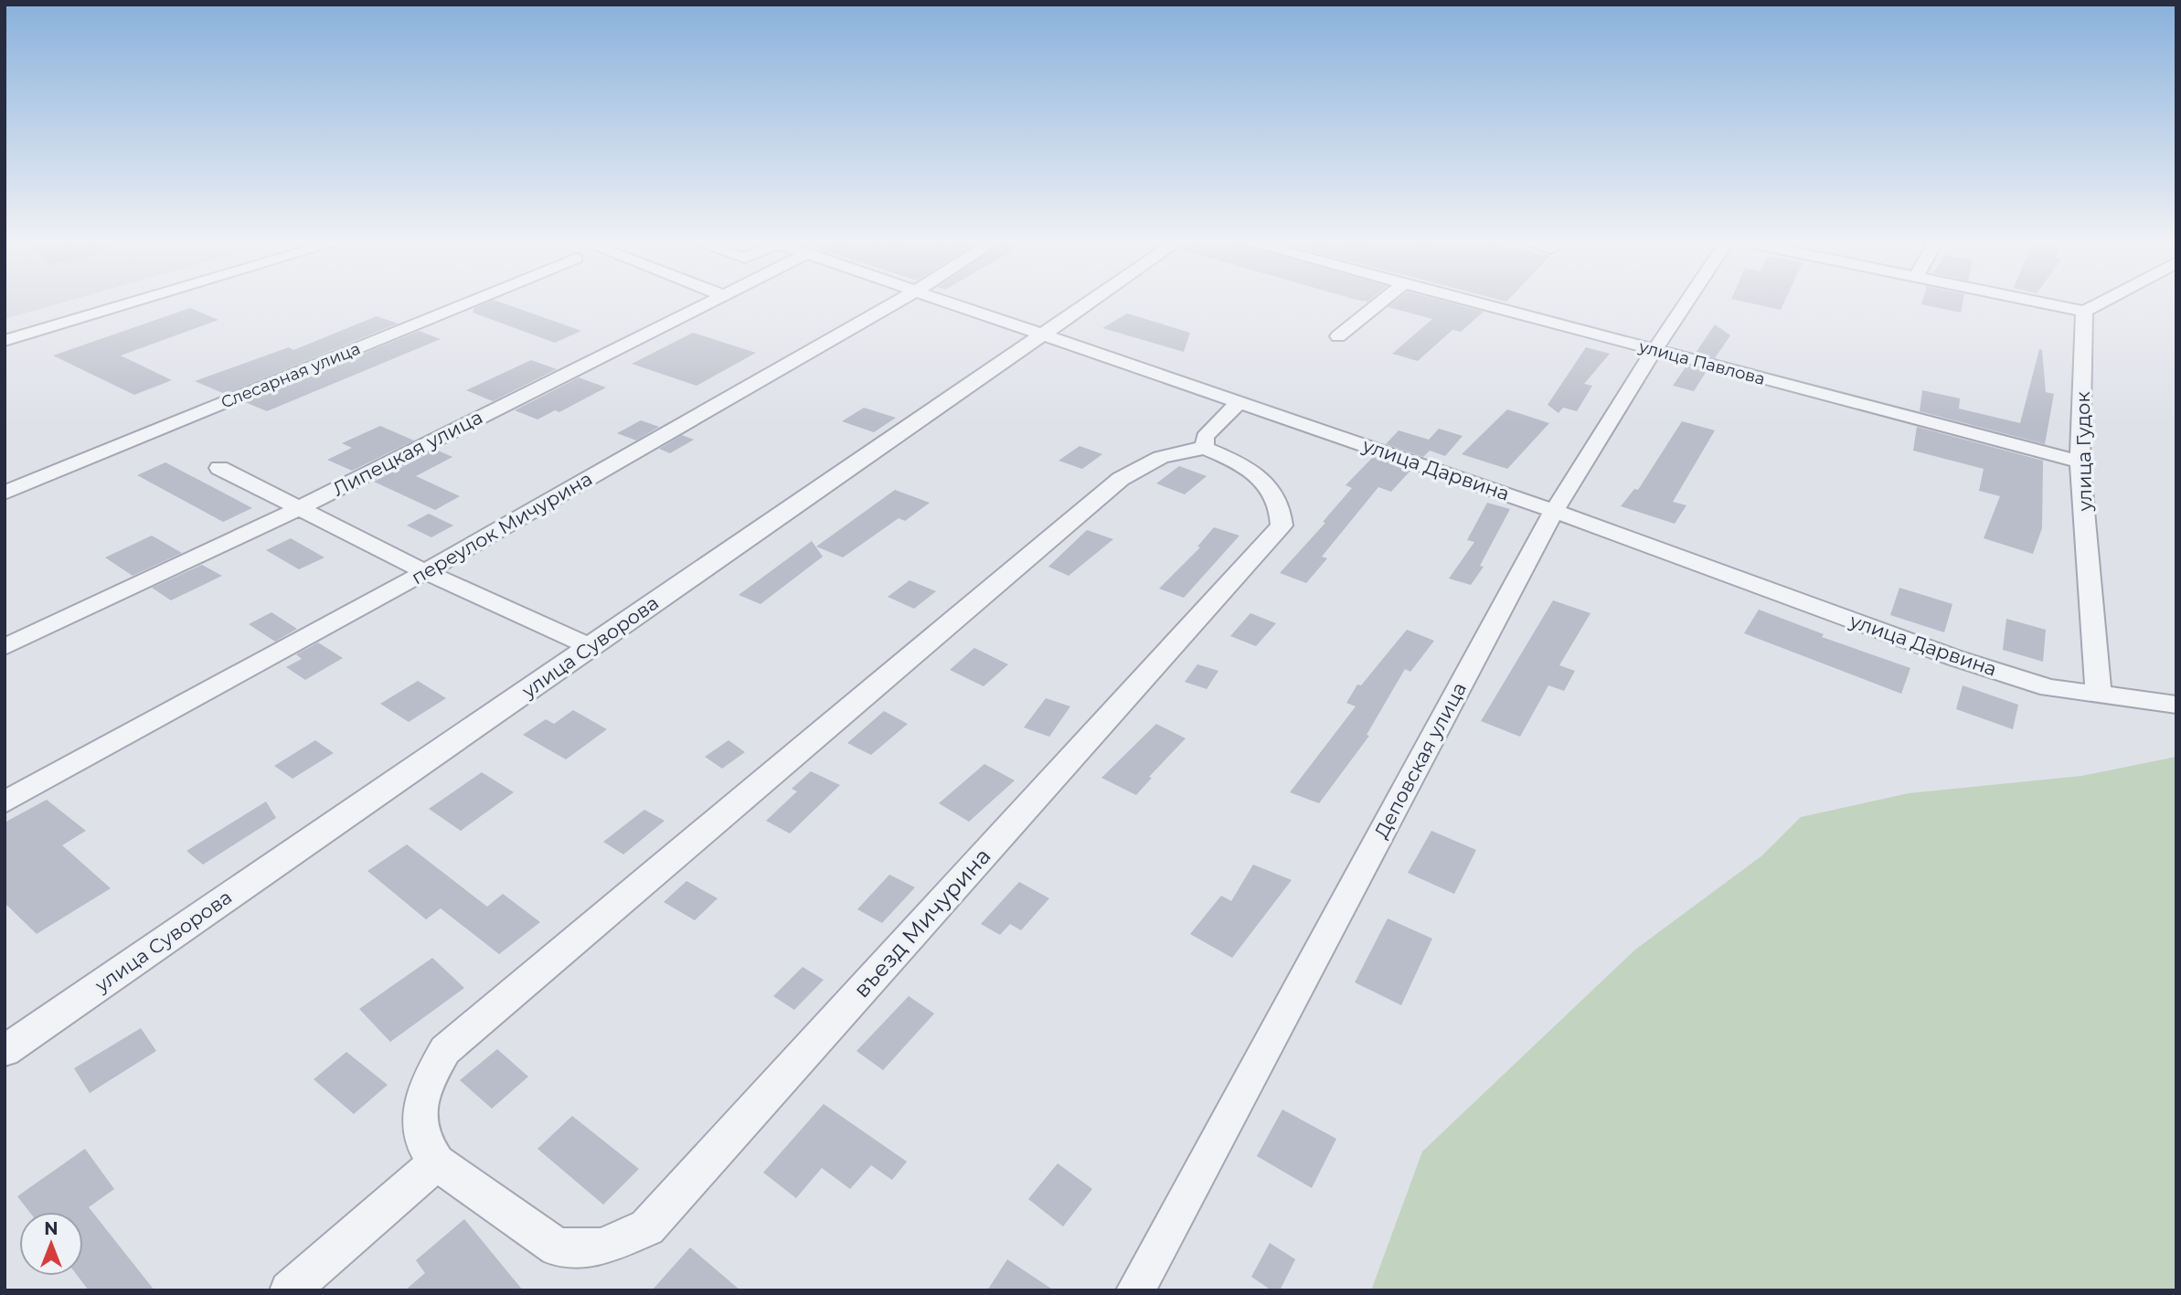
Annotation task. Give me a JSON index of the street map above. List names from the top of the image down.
{
  "streets": {
    "street": [
      "улица Павлова",
      "Слесарная улица",
      "улица Гудок",
      "Липецкая улица",
      "улица Дарвина",
      "переулок Мичурина",
      "улица Суворова",
      "Деповская улица",
      "въезд Мичурина"
    ]
  },
  "crossings": [
    ["улица Павлова", "улица Гудок"],
    ["улица Павлова", "Деповская улица"],
    ["улица Гудок", "улица Дарвина"],
    ["улица Дарвина", "улица Суворова"],
    ["улица Дарвина", "Деповская улица"]
  ],
  "north": "top"
}
